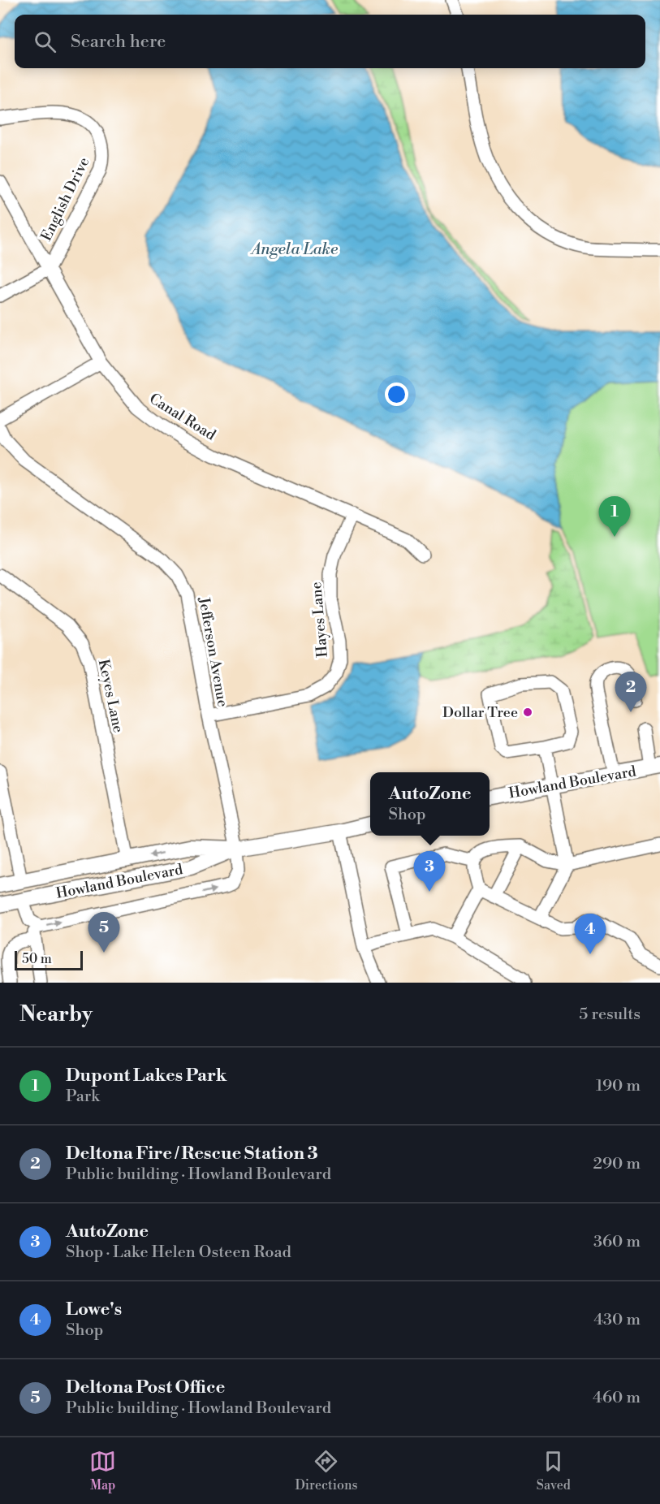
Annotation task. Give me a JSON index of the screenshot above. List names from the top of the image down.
{
  "streets": {
    "main road": ["Howland Boulevard"],
    "street": [
      "English Drive",
      "Canal Road",
      "Hayes Lane",
      "Jefferson Avenue",
      "Keyes Lane"
    ]
  },
  "crossings": [
    ["English Drive", "Canal Road"],
    ["Canal Road", "Hayes Lane"],
    ["Hayes Lane", "Jefferson Avenue"],
    ["Jefferson Avenue", "Howland Boulevard"],
    ["Keyes Lane", "Howland Boulevard"]
  ],
  "water": ["Angela Lake"],
  "places": ["Dollar Tree"],
  "scale_bar": "50 m",
  "page": {
    "search": "Search here",
    "pins": [
      "1",
      "2",
      "3",
      "5",
      "4"
    ],
    "popup": ["AutoZone", "Shop"],
    "scale": "50 m",
    "heading": ["Nearby", "5 results"],
    "list": [
      {
        "mark": "1",
        "name": "Dupont Lakes Park",
        "note": "Park",
        "value": "190 m"
      },
      {
        "mark": "2",
        "name": "Deltona Fire / Rescue Station 3",
        "note": "Public building · Howland Boulevard",
        "value": "290 m"
      },
      {
        "mark": "3",
        "name": "AutoZone",
        "note": "Shop · Lake Helen Osteen Road",
        "value": "360 m"
      },
      {
        "mark": "4",
        "name": "Lowe's",
        "note": "Shop",
        "value": "430 m"
      },
      {
        "mark": "5",
        "name": "Deltona Post Office",
        "note": "Public building · Howland Boulevard",
        "value": "460 m"
      }
    ],
    "nav": ["Map", "Directions", "Saved"]
  }
}
